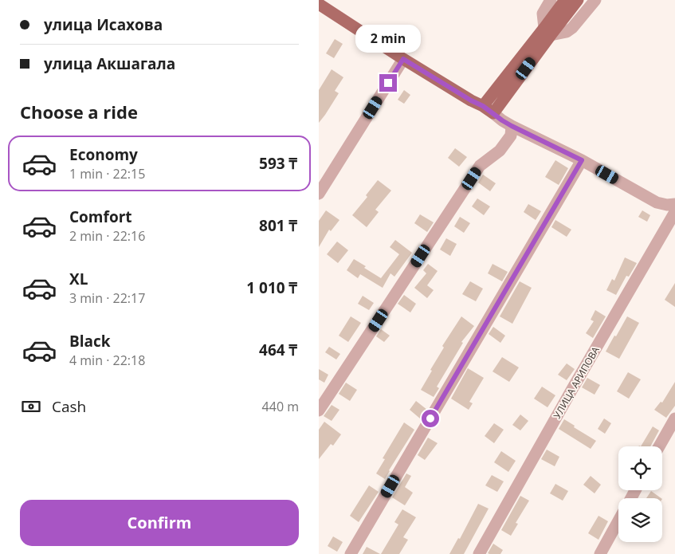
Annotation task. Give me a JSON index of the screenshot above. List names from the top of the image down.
{
  "streets": {
    "street": ["УЛИЦА АРИПОВА"]
  },
  "page": {
    "banner": ["улица Исахова", "улица Акшагала"],
    "bubble": "2 min",
    "heading": "Choose a ride",
    "list": [
      {
        "name": "Economy",
        "note": "1 min · 22:15",
        "value": "593 ₸"
      },
      {
        "name": "Comfort",
        "note": "2 min · 22:16",
        "value": "801 ₸"
      },
      {
        "name": "XL",
        "note": "3 min · 22:17",
        "value": "1 010 ₸"
      },
      {
        "name": "Black",
        "note": "4 min · 22:18",
        "value": "464 ₸"
      }
    ],
    "pay": ["Cash", "440 m"],
    "buttons": "Confirm"
  }
}
